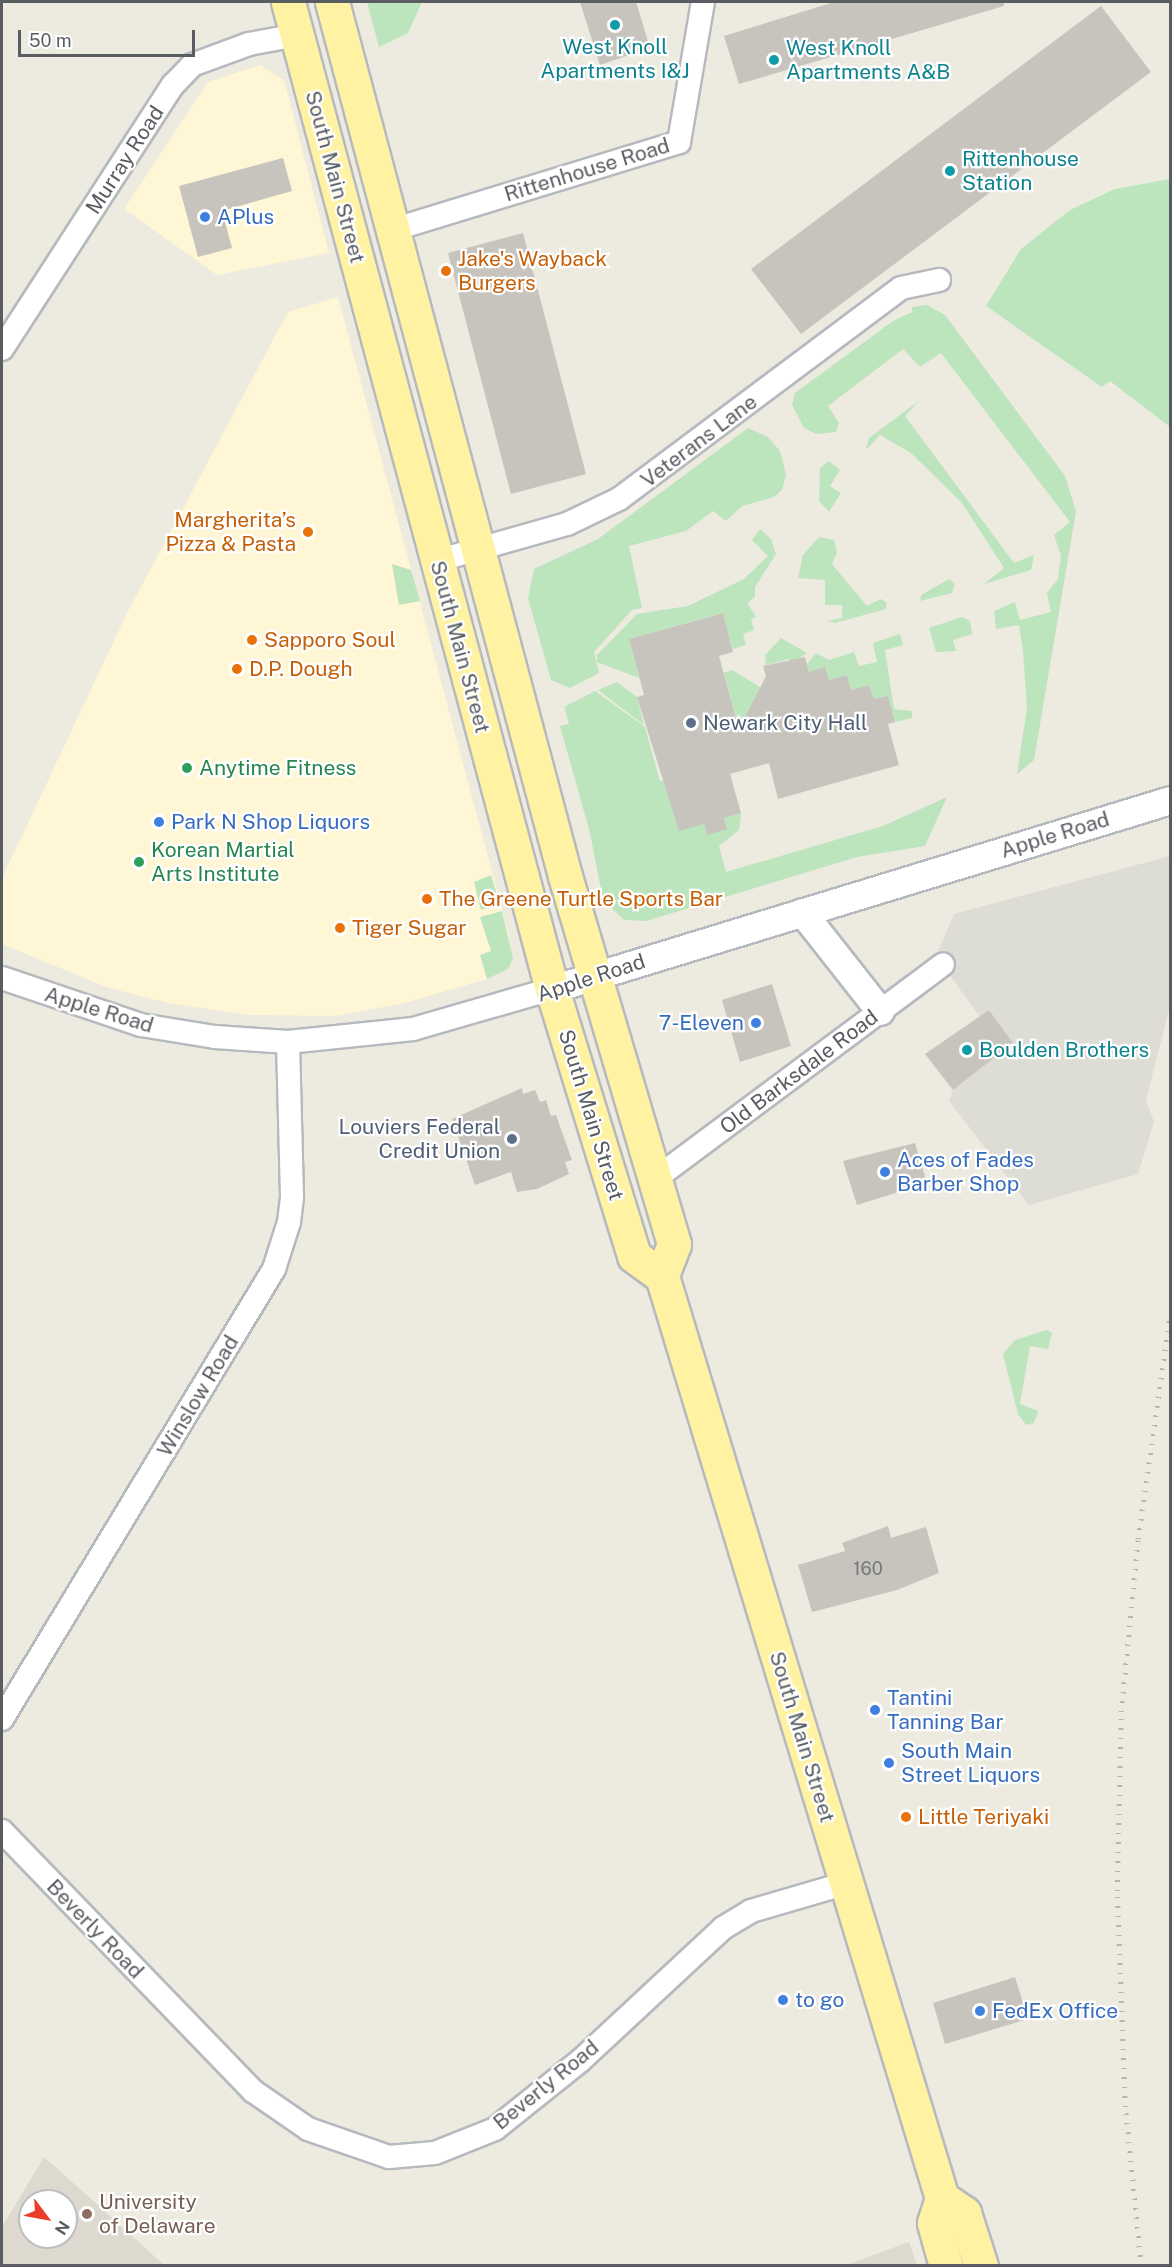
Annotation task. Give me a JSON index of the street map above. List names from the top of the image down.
{
  "streets": {
    "main road": ["South Main Street"],
    "street": [
      "Murray Road",
      "Rittenhouse Road",
      "Veterans Lane",
      "Apple Road",
      "Old Barksdale Road",
      "Winslow Road",
      "Beverly Road"
    ]
  },
  "crossings": [
    ["Murray Road", "South Main Street"],
    ["Rittenhouse Road", "South Main Street"],
    ["South Main Street", "Veterans Lane"],
    ["South Main Street", "Apple Road"],
    ["South Main Street", "Old Barksdale Road"],
    ["South Main Street", "Beverly Road"],
    ["Apple Road", "Winslow Road"]
  ],
  "places": [
    "West Knoll Apartments I&J",
    "West Knoll Apartments A&B",
    "Rittenhouse Station",
    "APlus",
    "Jake's Wayback Burgers",
    "Margherita’s Pizza & Pasta",
    "Sapporo Soul",
    "D.P. Dough",
    "Newark City Hall",
    "Anytime Fitness",
    "Park N Shop Liquors",
    "Korean Martial Arts Institute",
    "The Greene Turtle Sports Bar",
    "Tiger Sugar",
    "7-Eleven",
    "Boulden Brothers",
    "Louviers Federal Credit Union",
    "Aces of Fades Barber Shop",
    "Tantini Tanning Bar",
    "South Main Street Liquors",
    "Little Teriyaki",
    "to go",
    "FedEx Office",
    "University of Delaware"
  ],
  "house_numbers": ["160"],
  "scale_bar": "50 m",
  "north": "bottom right"
}
